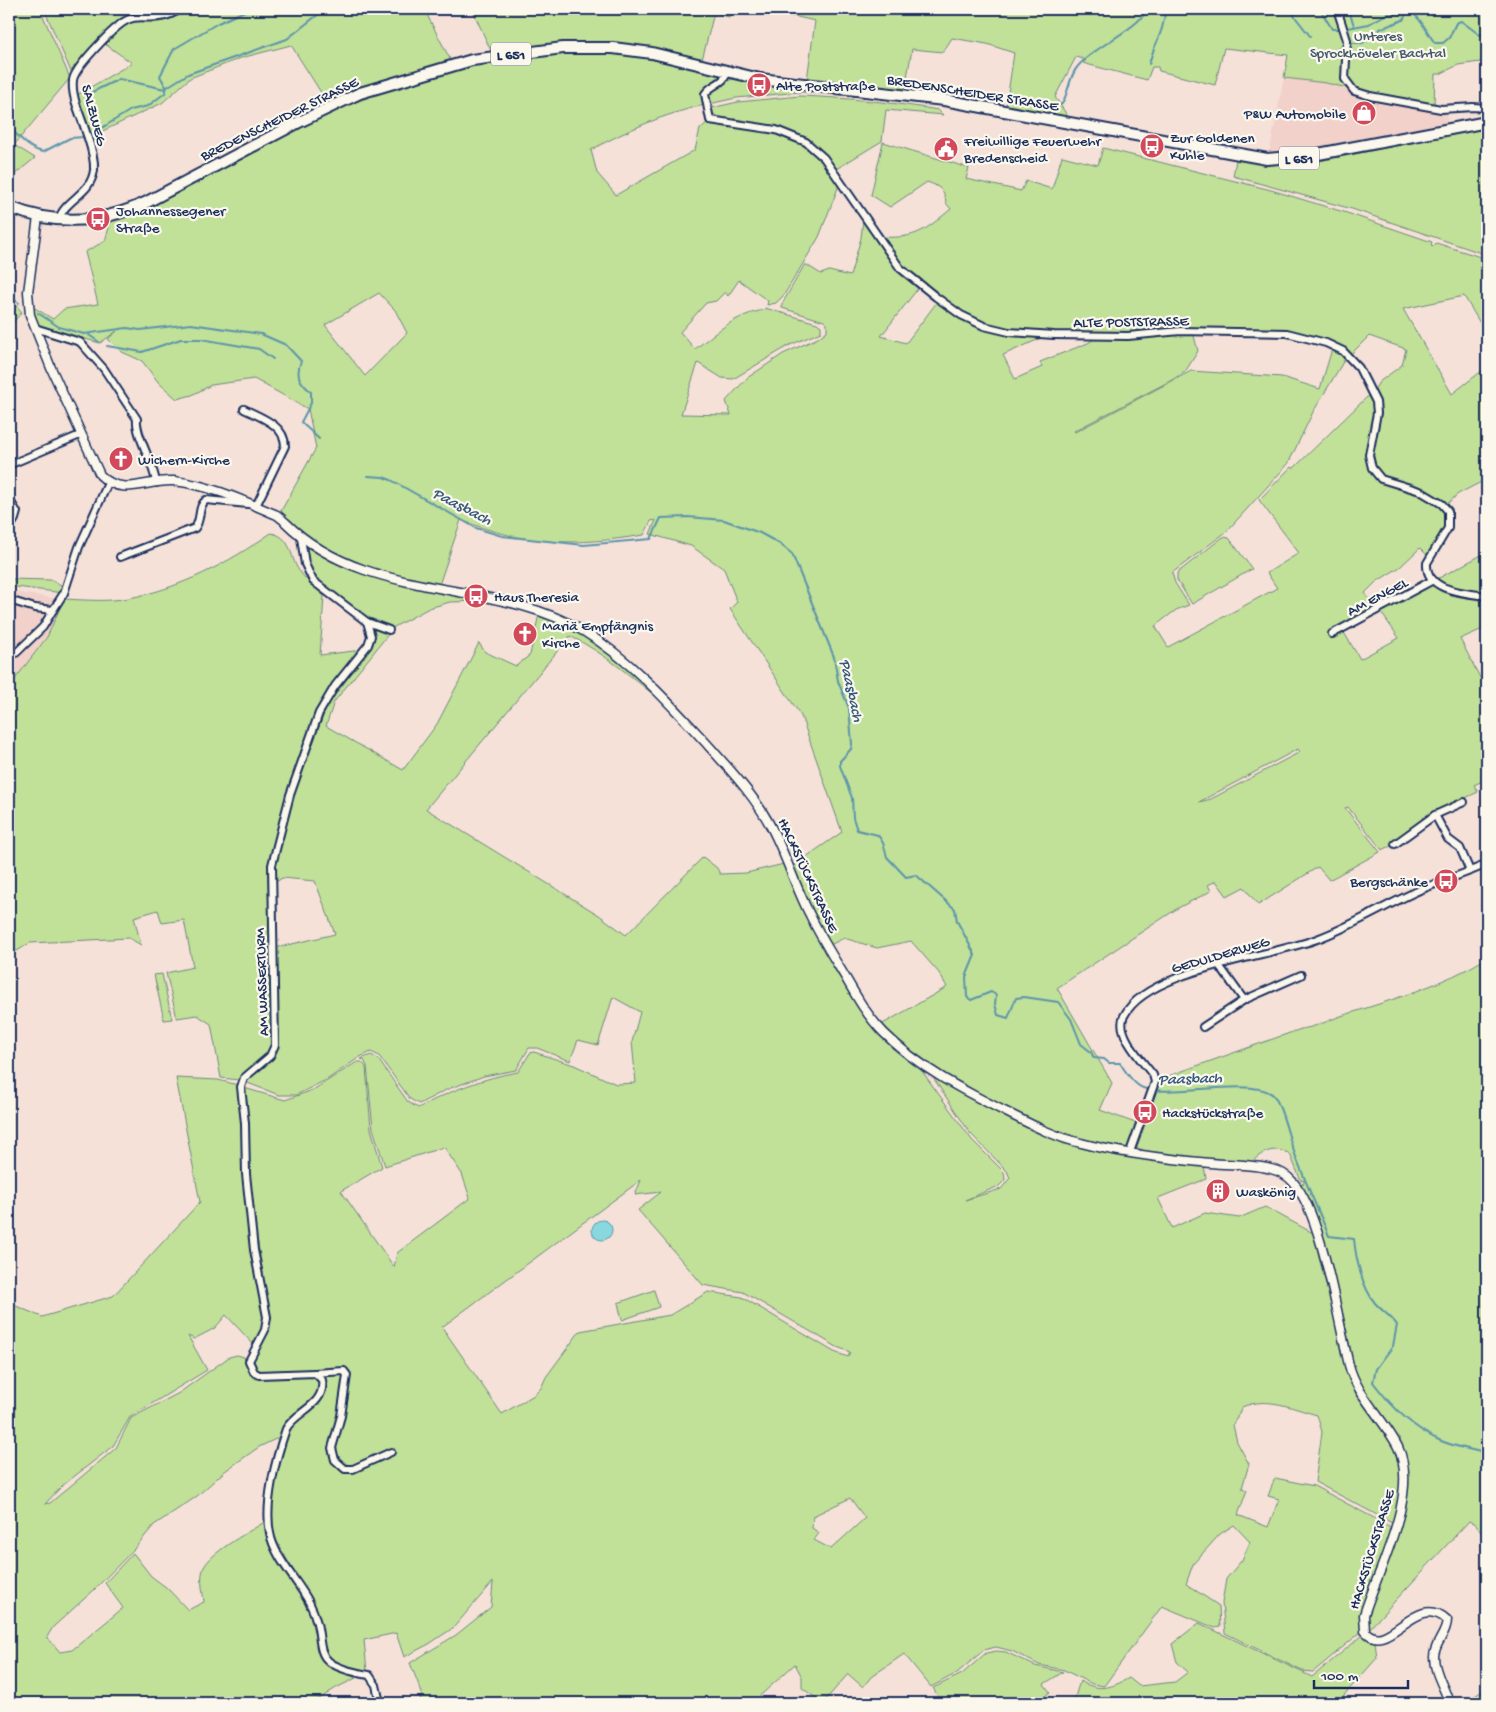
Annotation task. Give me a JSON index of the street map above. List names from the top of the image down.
{
  "streets": {
    "main road": ["L 651", "BREDENSCHEIDER STRASSE"],
    "street": [
      "SALZWEG",
      "ALTE POSTSTRASSE",
      "AM ENGEL",
      "HACKSTÜCKSTRASSE",
      "GEDULDERWEG",
      "AM WASSERTURM"
    ]
  },
  "crossings": [
    ["BREDENSCHEIDER STRASSE", "SALZWEG"],
    ["BREDENSCHEIDER STRASSE", "ALTE POSTSTRASSE"],
    ["ALTE POSTSTRASSE", "AM ENGEL"],
    ["HACKSTÜCKSTRASSE", "GEDULDERWEG"]
  ],
  "water": ["Paasbach"],
  "parks": ["Unteres Sprockhöveler Bachtal"],
  "places": {
    "bus stop": [
      "Alte Poststraße",
      "Zur Goldenen Kuhle",
      "Johannessegener Straße",
      "Haus Theresia",
      "Bergschänke",
      "Hackstückstraße"
    ],
    "shop": ["P&W Automobile"],
    "public building": ["Freiwillige Feuerwehr Bredenscheid"],
    "church": ["Wichern-Kirche", "Mariä Empfängnis Kirche"],
    "building": ["Waskönig"]
  },
  "scale_bar": "100 m"
}
